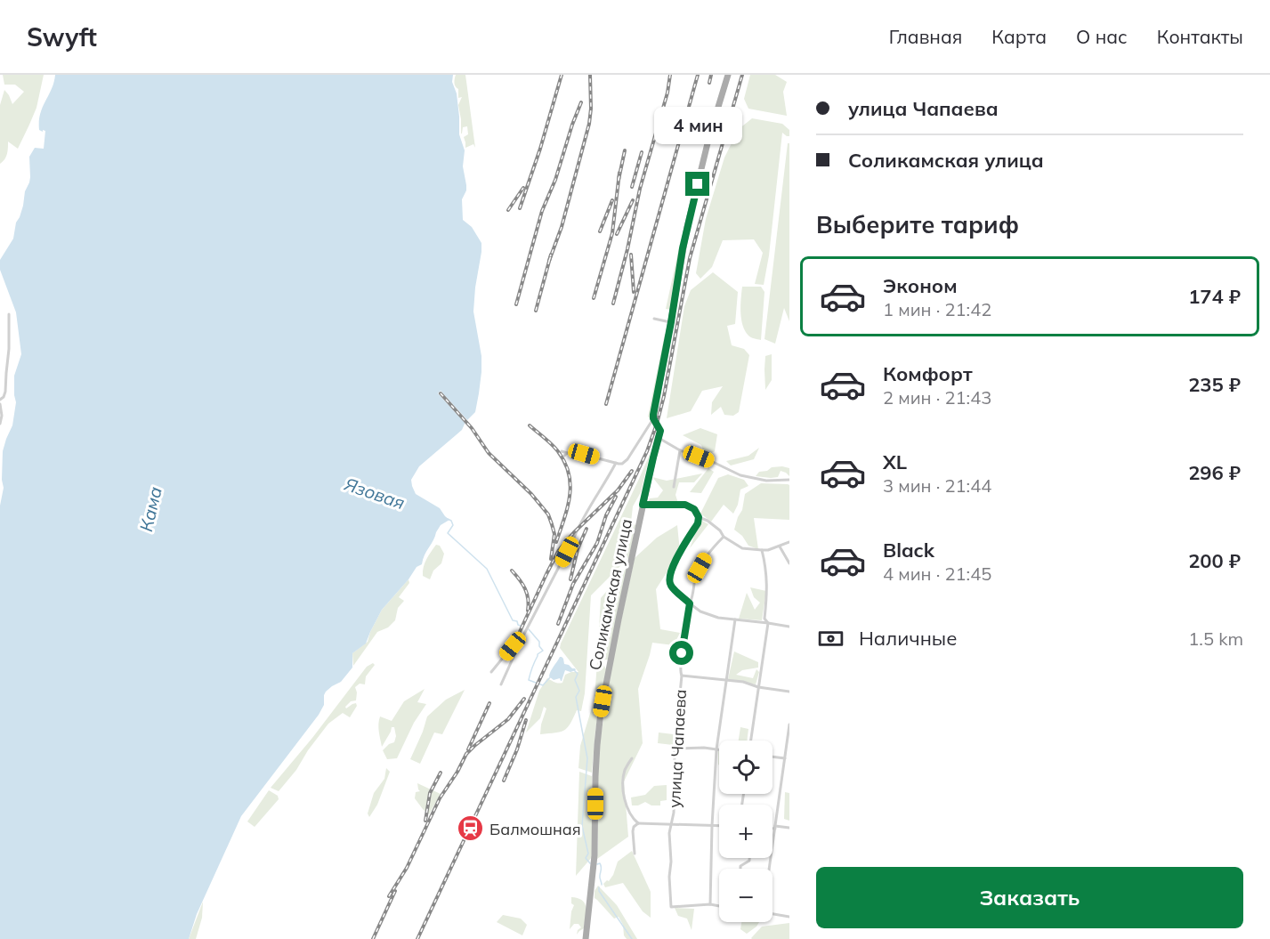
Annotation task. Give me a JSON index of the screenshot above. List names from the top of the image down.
{
  "streets": {
    "main road": ["Соликамская улица"],
    "street": ["улица Чапаева"]
  },
  "water": ["Язовая", "Кама"],
  "places": {
    "station": ["Балмошная"]
  },
  "page": {
    "header": "Swyft",
    "nav": [
      "Главная",
      "Карта",
      "О нас",
      "Контакты"
    ],
    "banner": ["улица Чапаева", "Соликамская улица"],
    "bubble": "4 мин",
    "heading": "Выберите тариф",
    "list": [
      {
        "name": "Эконом",
        "note": "1 мин · 21:42",
        "value": "174 ₽"
      },
      {
        "name": "Комфорт",
        "note": "2 мин · 21:43",
        "value": "235 ₽"
      },
      {
        "name": "XL",
        "note": "3 мин · 21:44",
        "value": "296 ₽"
      },
      {
        "name": "Black",
        "note": "4 мин · 21:45",
        "value": "200 ₽"
      }
    ],
    "pay": ["Наличные", "1.5 km"],
    "map_buttons": ["+", "−"],
    "buttons": "Заказать"
  }
}
